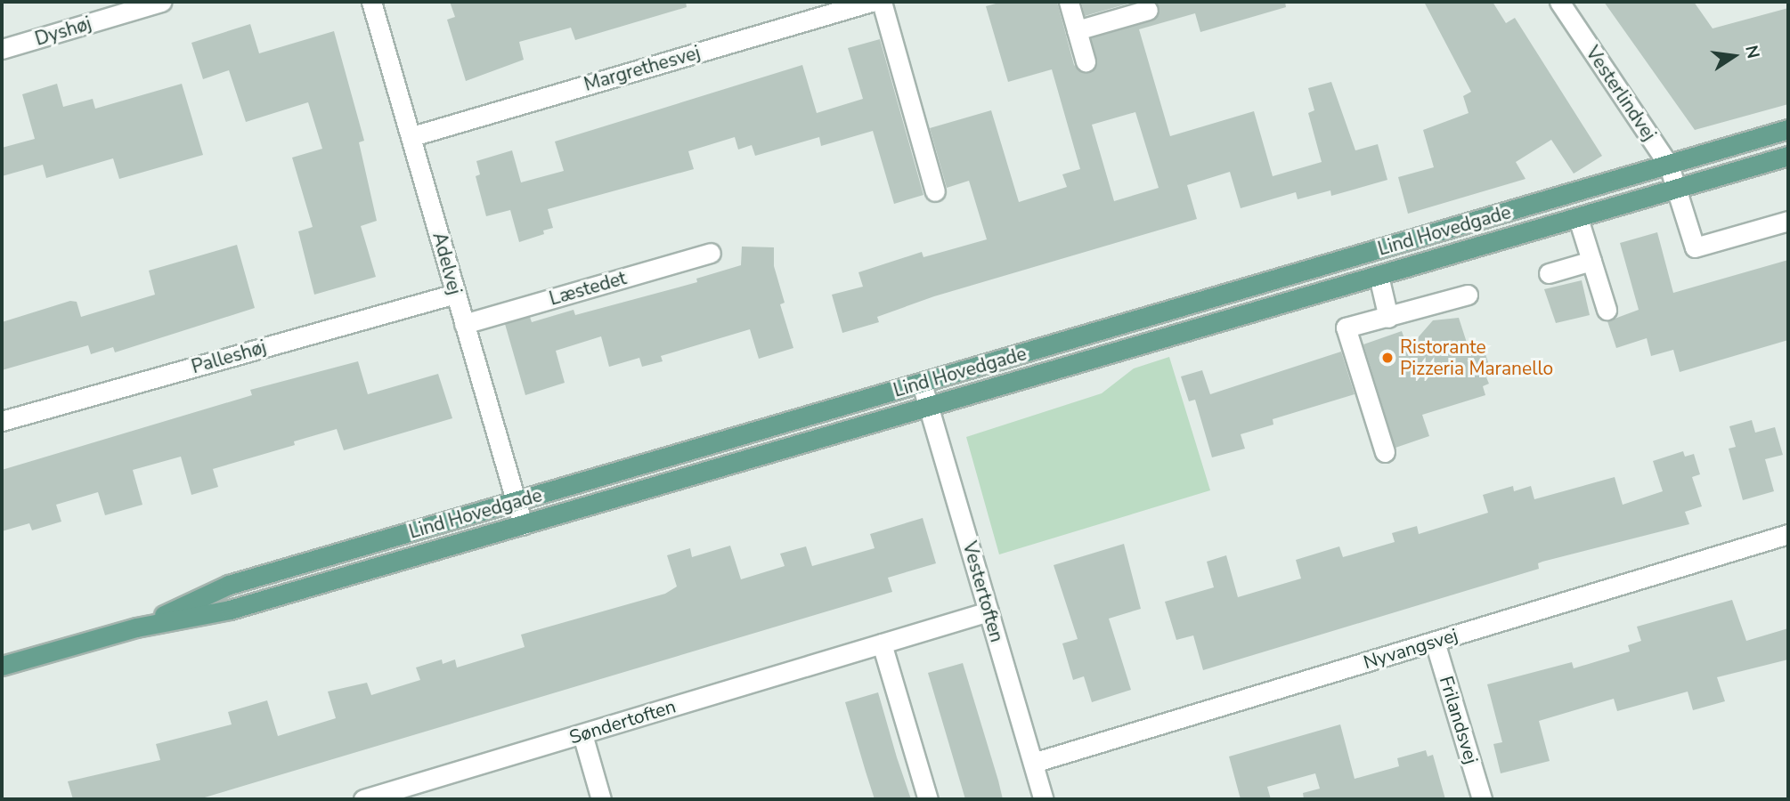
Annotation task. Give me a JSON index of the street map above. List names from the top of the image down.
{
  "streets": {
    "main road": ["Lind Hovedgade"],
    "street": [
      "Dyshøj",
      "Margrethesvej",
      "Vesterlindvej",
      "Adelvej",
      "Læstedet",
      "Palleshøj",
      "Vestertoften",
      "Nyvangsvej",
      "Frilandsvej",
      "Søndertoften"
    ]
  },
  "crossings": [
    ["Margrethesvej", "Adelvej"],
    ["Vesterlindvej", "Lind Hovedgade"],
    ["Lind Hovedgade", "Adelvej"],
    ["Lind Hovedgade", "Vestertoften"],
    ["Adelvej", "Læstedet"],
    ["Adelvej", "Palleshøj"],
    ["Vestertoften", "Nyvangsvej"],
    ["Vestertoften", "Søndertoften"],
    ["Nyvangsvej", "Frilandsvej"]
  ],
  "places": ["Ristorante Pizzeria Maranello"],
  "north": "right"
}
